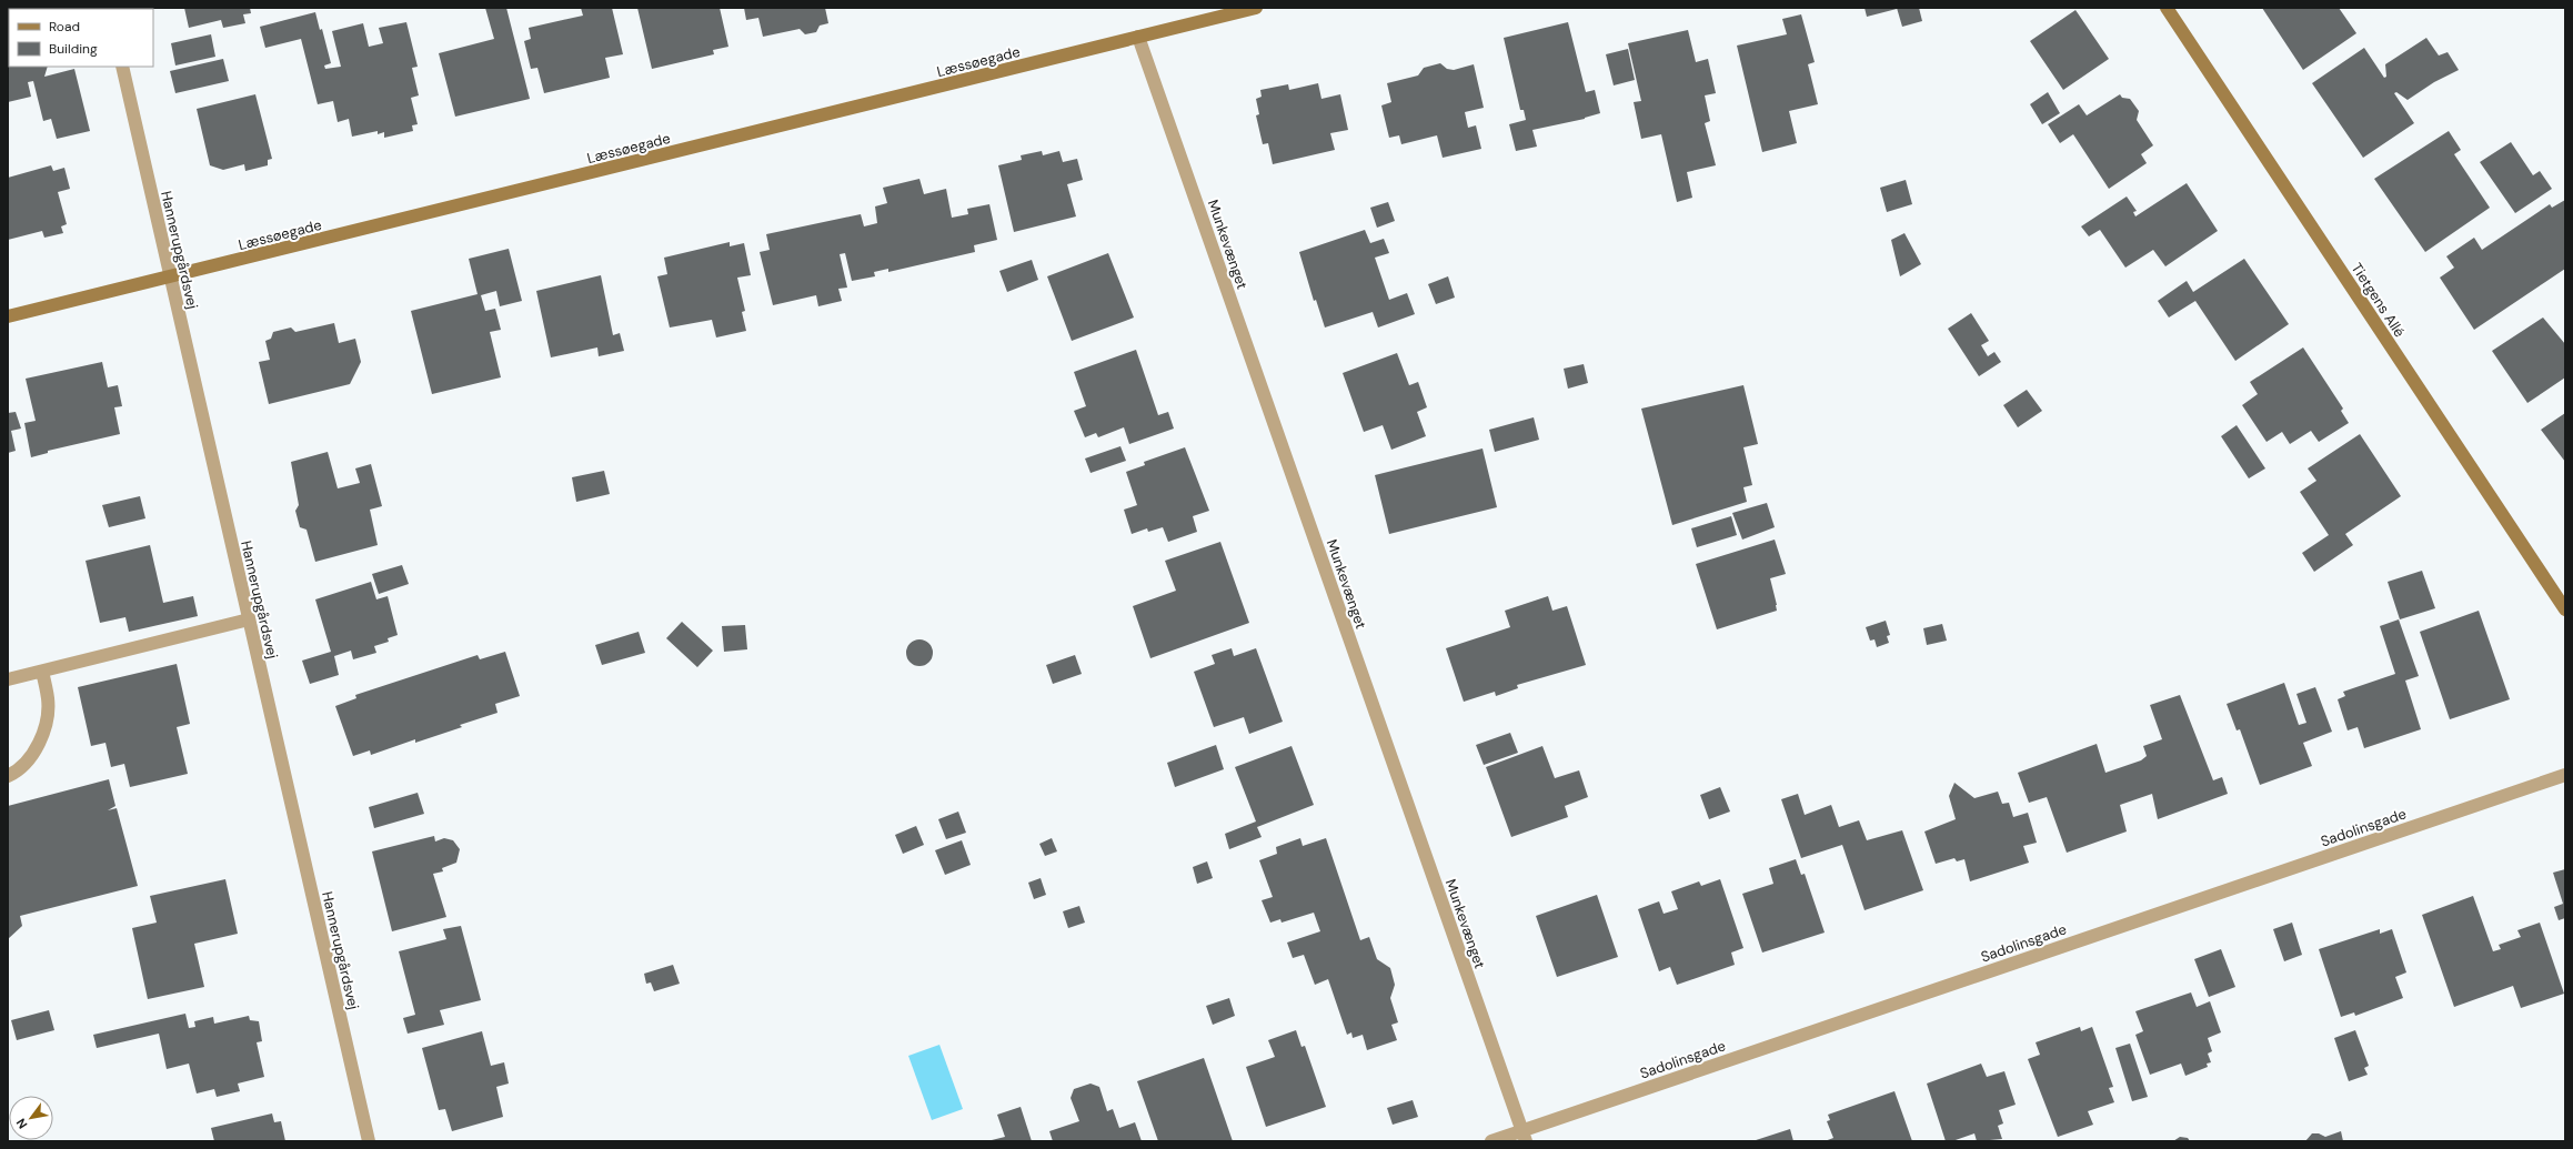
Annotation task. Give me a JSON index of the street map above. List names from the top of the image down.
{
  "streets": {
    "street": [
      "Læssøegade",
      "Munkevænget",
      "Hannerupgårdsvej",
      "Tietgens Allé",
      "Sadolinsgade"
    ]
  },
  "crossings": [
    ["Læssøegade", "Munkevænget"],
    ["Læssøegade", "Hannerupgårdsvej"],
    ["Munkevænget", "Sadolinsgade"]
  ],
  "legend": ["Road", "Building"],
  "north": "bottom left"
}
